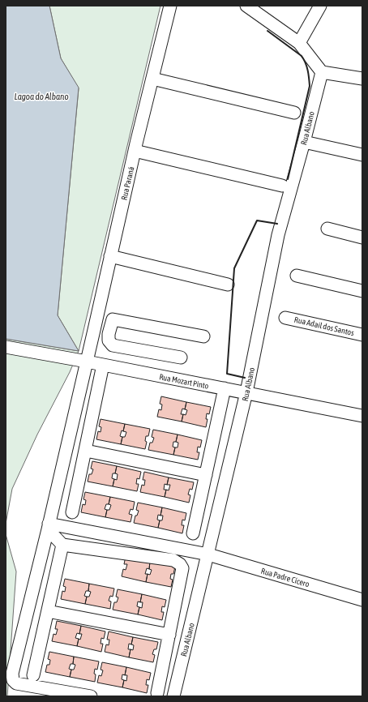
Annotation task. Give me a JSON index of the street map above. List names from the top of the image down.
{
  "streets": {
    "street": [
      "Rua Albano",
      "Rua Paraná",
      "Rua Adail dos Santos",
      "Rua Mozart Pinto",
      "Rua Padre Cícero"
    ]
  },
  "crossings": [
    ["Rua Albano", "Rua Mozart Pinto"],
    ["Rua Albano", "Rua Padre Cícero"],
    ["Rua Paraná", "Rua Mozart Pinto"],
    ["Rua Paraná", "Rua Padre Cícero"]
  ],
  "water": ["Lagoa do Albano"]
}
